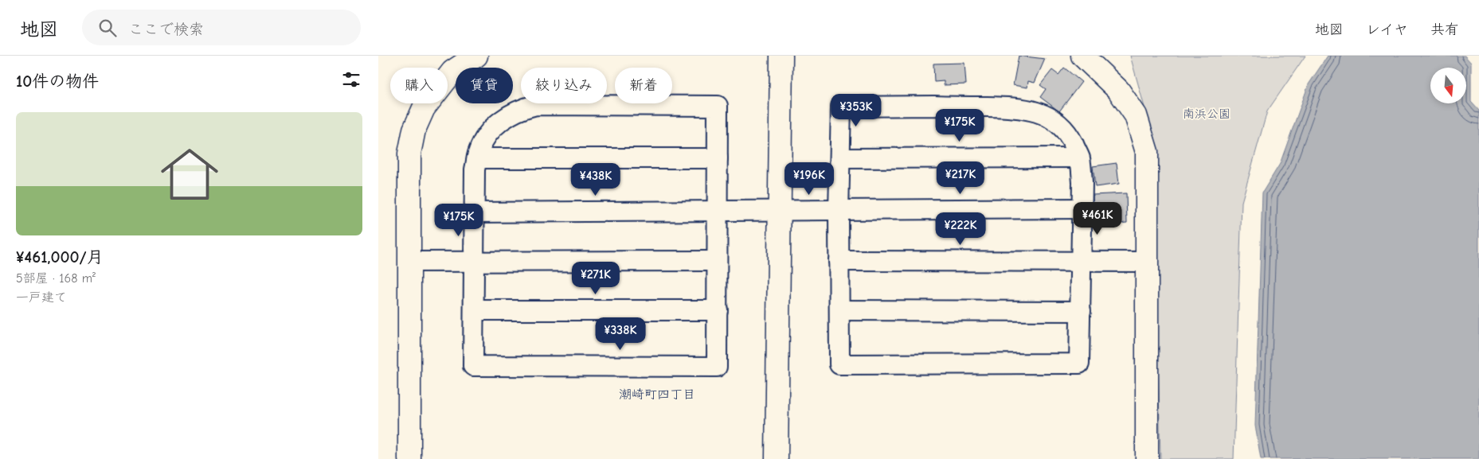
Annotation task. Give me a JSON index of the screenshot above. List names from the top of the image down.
{
  "districts": ["潮崎町四丁目"],
  "parks": ["南浜公園"],
  "north": "bottom",
  "page": {
    "header": "地図",
    "search": "ここで検索",
    "nav": ["地図", "レイヤ", "共有"],
    "heading": "10件の物件",
    "chip": [
      "購入",
      "賃貸",
      "絞り込み",
      "新着"
    ],
    "price": [
      "¥353K",
      "¥175K",
      "¥217K",
      "¥196K",
      "¥438K",
      "¥461K",
      "¥175K",
      "¥222K",
      "¥271K",
      "¥338K"
    ],
    "list": [
      {
        "name": "¥461,000/月",
        "note": "5部屋 · 168 m² · 一戸建て"
      }
    ]
  }
}
